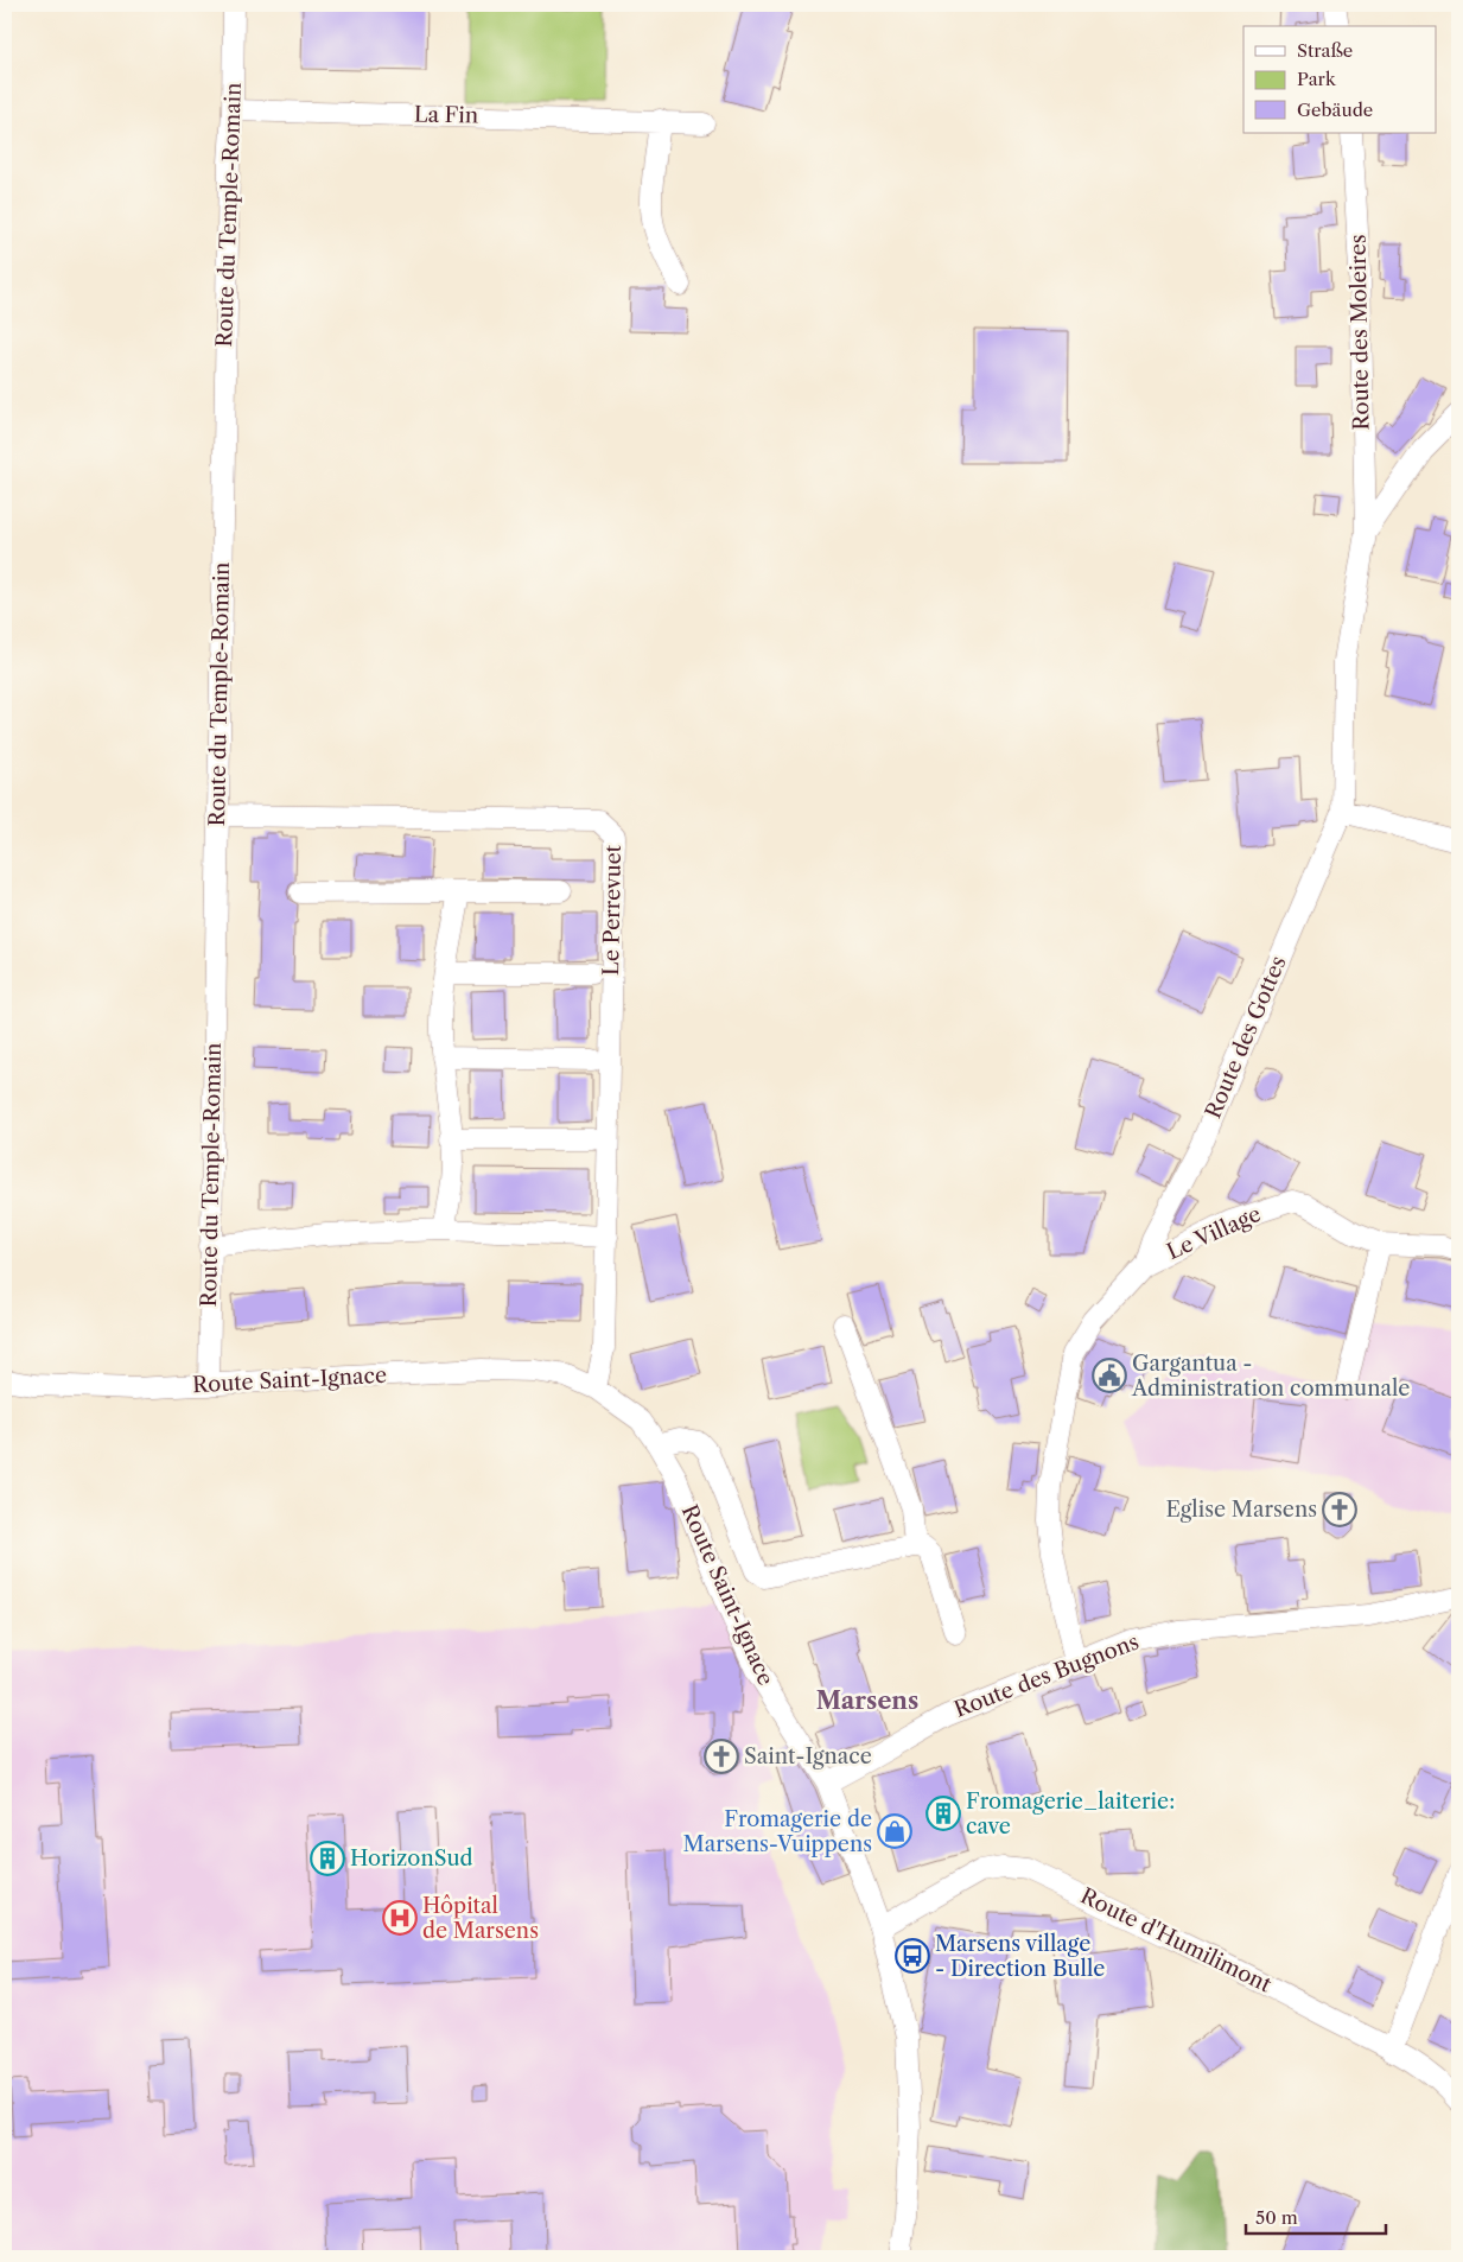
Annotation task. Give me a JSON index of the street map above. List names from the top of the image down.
{
  "streets": {
    "street": [
      "La Fin",
      "Route du Temple-Romain",
      "Route des Moleires",
      "Le Perrevuet",
      "Route des Gottes",
      "Le Village",
      "Route Saint-Ignace",
      "Route des Bugnons",
      "Route d'Humilimont"
    ]
  },
  "crossings": [
    ["La Fin", "Route du Temple-Romain"],
    ["Route du Temple-Romain", "Le Perrevuet"],
    ["Route du Temple-Romain", "Route Saint-Ignace"],
    ["Route des Moleires", "Route des Gottes"],
    ["Le Perrevuet", "Route Saint-Ignace"],
    ["Route des Gottes", "Le Village"],
    ["Route des Gottes", "Route des Bugnons"],
    ["Route Saint-Ignace", "Route des Bugnons"],
    ["Route Saint-Ignace", "Route d'Humilimont"]
  ],
  "districts": ["Marsens"],
  "places": {
    "public building": ["Gargantua - Administration communale"],
    "church": ["Eglise Marsens", "Saint-Ignace"],
    "building": ["Fromagerie_laiterie: cave", "HorizonSud"],
    "shop": ["Fromagerie de Marsens-Vuippens"],
    "hospital": ["Hôpital de Marsens"],
    "bus stop": ["Marsens village - Direction Bulle"]
  },
  "legend": ["Straße", "Park", "Gebäude"],
  "scale_bar": "50 m"
}
